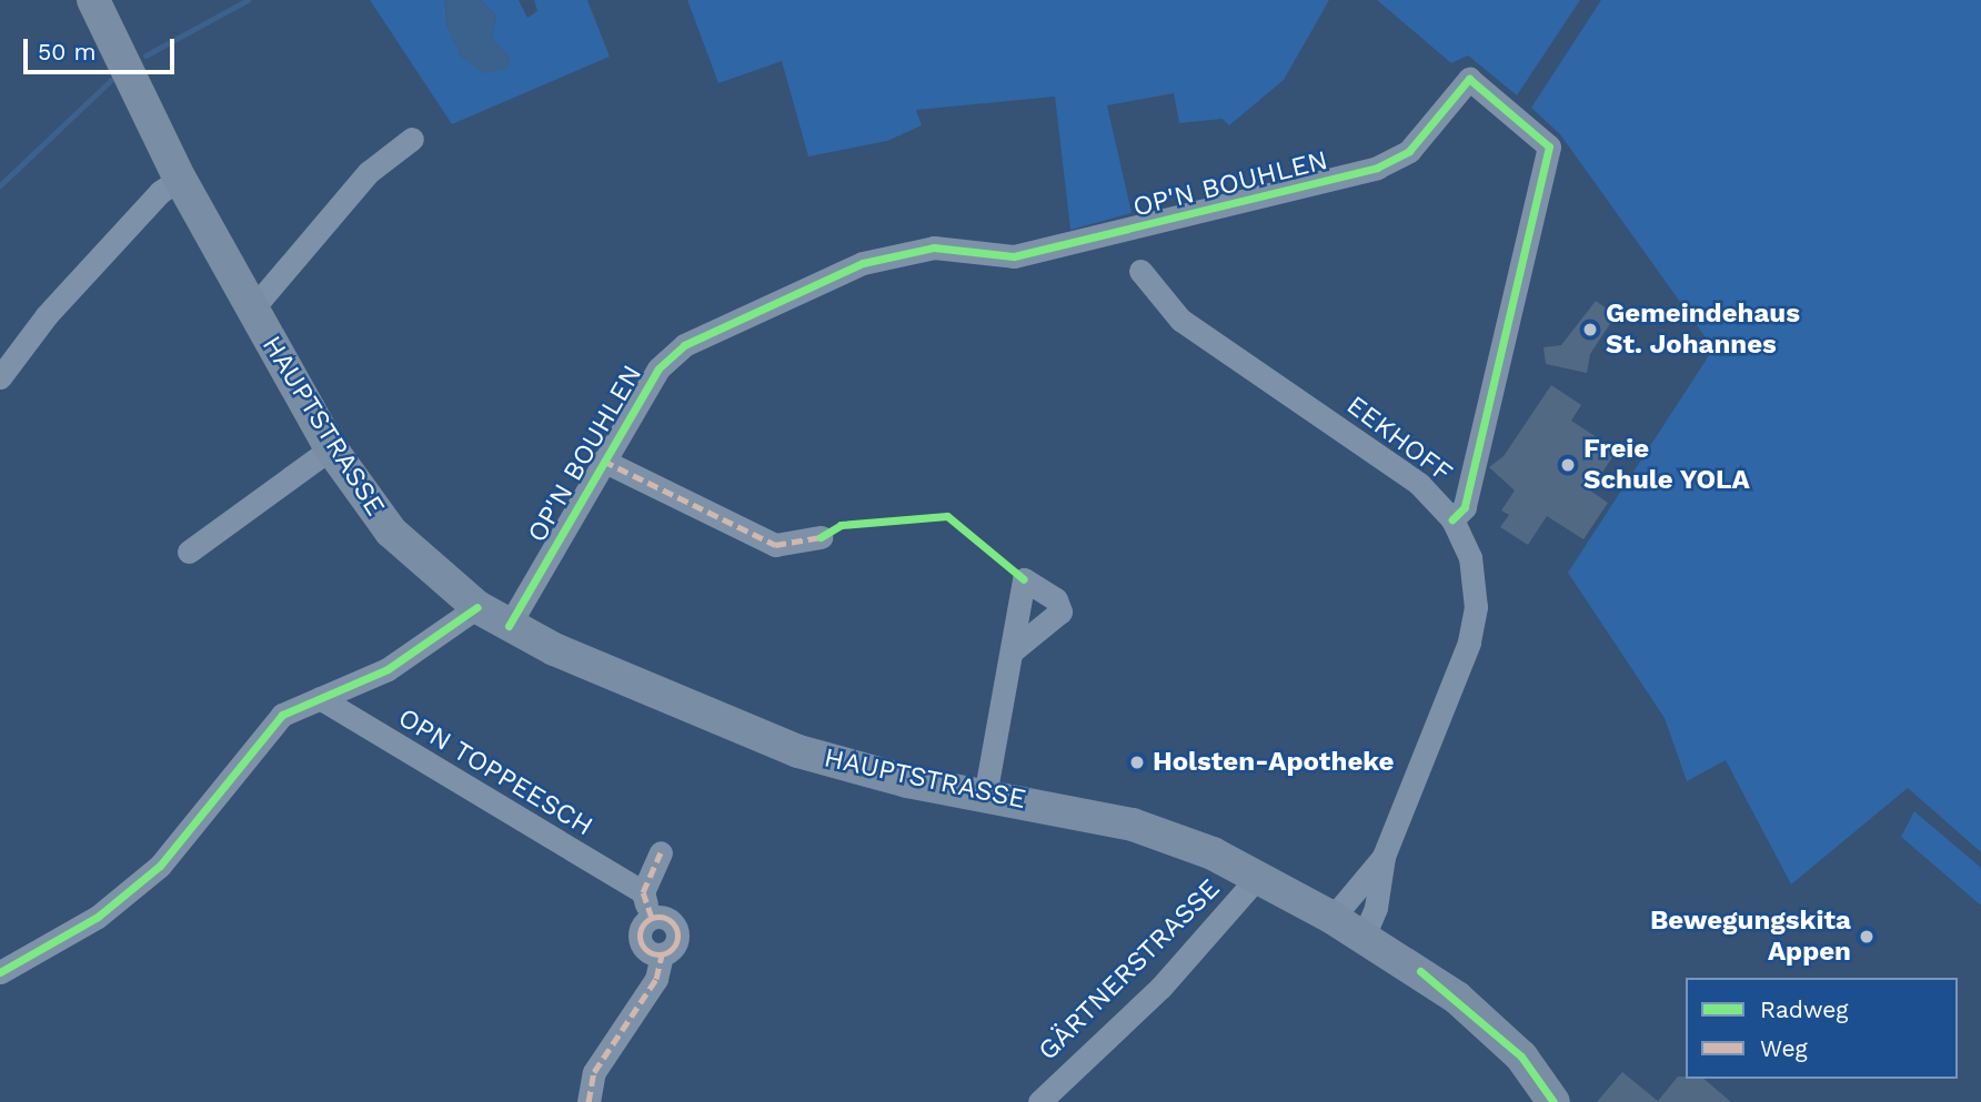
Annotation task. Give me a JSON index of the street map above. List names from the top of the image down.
{
  "streets": {
    "main road": ["HAUPTSTRASSE"],
    "street": [
      "OP'N BOUHLEN",
      "EEKHOFF",
      "OPN TOPPEESCH",
      "GÄRTNERSTRASSE"
    ]
  },
  "crossings": [
    ["OP'N BOUHLEN", "HAUPTSTRASSE"],
    ["OP'N BOUHLEN", "EEKHOFF"],
    ["HAUPTSTRASSE", "EEKHOFF"],
    ["HAUPTSTRASSE", "OPN TOPPEESCH"],
    ["HAUPTSTRASSE", "GÄRTNERSTRASSE"]
  ],
  "places": [
    "Gemeindehaus St. Johannes",
    "Freie Schule YOLA",
    "Holsten-Apotheke",
    "Bewegungskita Appen"
  ],
  "legend": ["Radweg", "Weg"],
  "scale_bar": "50 m"
}
